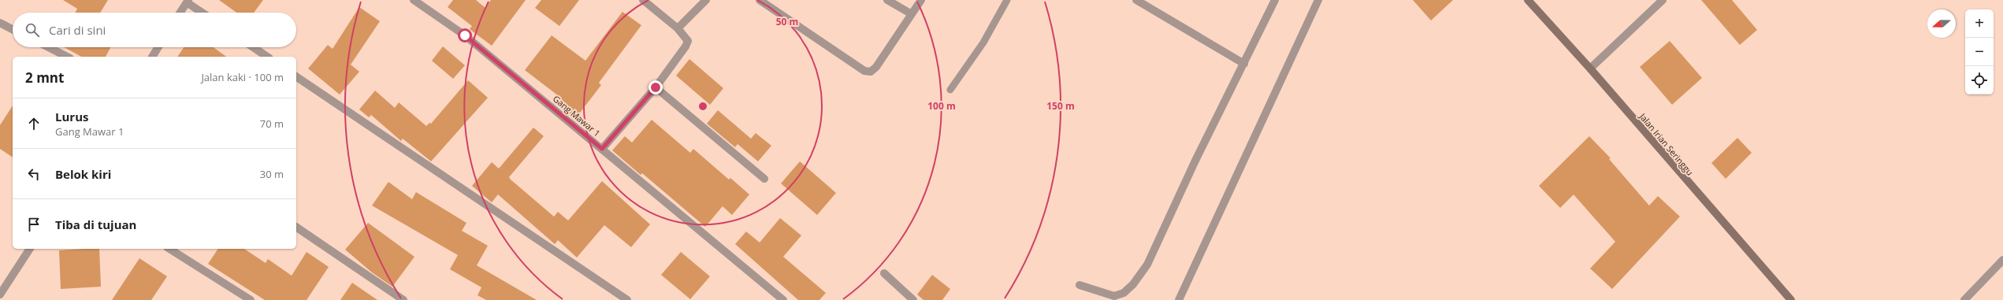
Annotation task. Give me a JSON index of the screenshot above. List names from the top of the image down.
{
  "streets": {
    "street": ["Gang Mawar 1", "Jalan Irian Seringgu"]
  },
  "north": "left",
  "page": {
    "map_buttons": ["+", "−"],
    "search": "Cari di sini",
    "heading": ["2 mnt", "Jalan kaki · 100 m"],
    "list": [
      ["Lurus", "Gang Mawar 1", "70 m"],
      ["Belok kiri", "30 m"],
      "Tiba di tujuan"
    ]
  },
  "rings": ["50 m", "100 m", "150 m"]
}
